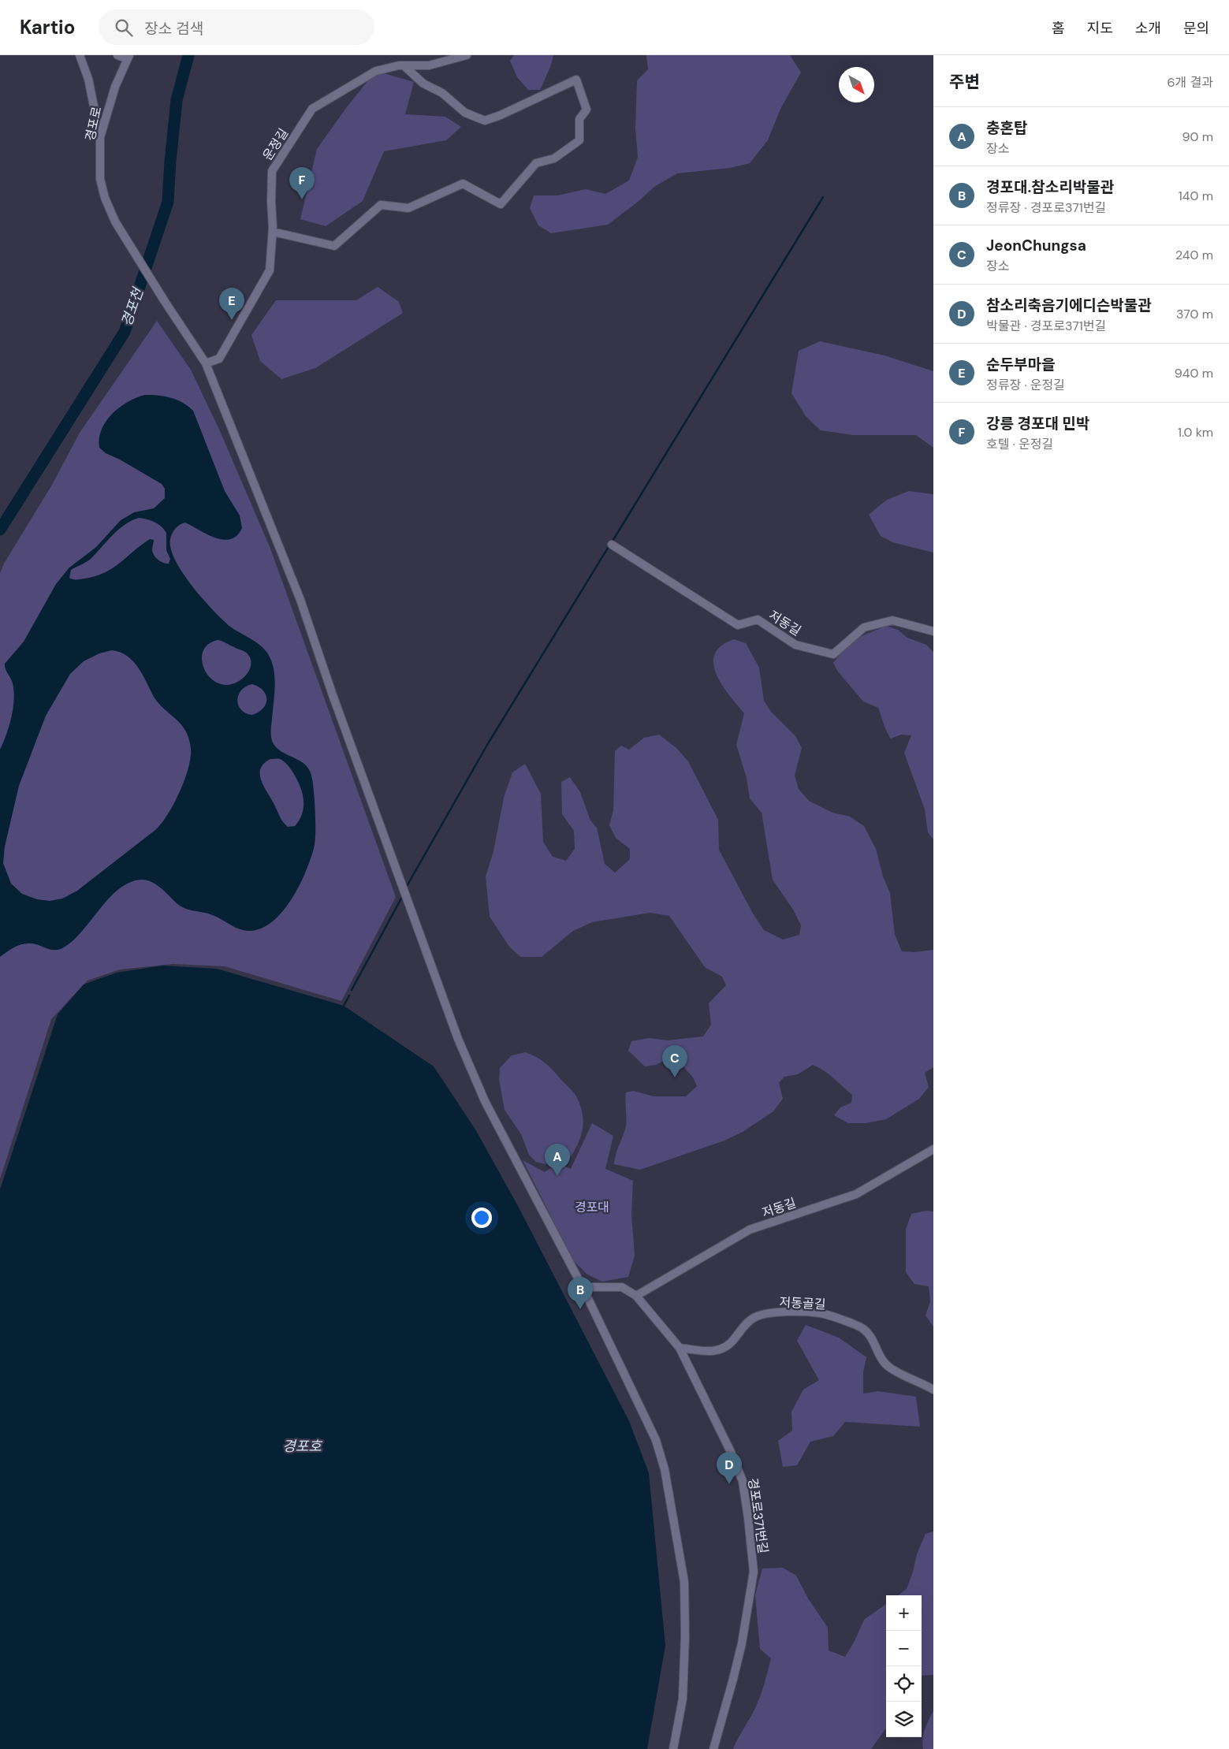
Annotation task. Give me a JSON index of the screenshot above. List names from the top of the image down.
{
  "streets": {
    "street": [
      "경포로",
      "운정길",
      "저동길",
      "저동골길",
      "경포로371번길"
    ]
  },
  "crossings": [
    ["경포로", "운정길"],
    ["경포로", "경포로371번길"],
    ["저동길", "경포로371번길"],
    ["저동골길", "경포로371번길"]
  ],
  "water": ["경포천", "경포호"],
  "parks": ["경포대"],
  "north": "bottom right",
  "page": {
    "header": "Kartio",
    "search": "장소 검색",
    "nav": [
      "홈",
      "지도",
      "소개",
      "문의"
    ],
    "heading": ["주변", "6개 결과"],
    "list": [
      {
        "mark": "A",
        "name": "충혼탑",
        "note": "장소",
        "value": "90 m"
      },
      {
        "mark": "B",
        "name": "경포대.참소리박물관",
        "note": "정류장 · 경포로371번길",
        "value": "140 m"
      },
      {
        "mark": "C",
        "name": "JeonChungsa",
        "note": "장소",
        "value": "240 m"
      },
      {
        "mark": "D",
        "name": "참소리축음기에디슨박물관",
        "note": "박물관 · 경포로371번길",
        "value": "370 m"
      },
      {
        "mark": "E",
        "name": "순두부마을",
        "note": "정류장 · 운정길",
        "value": "940 m"
      },
      {
        "mark": "F",
        "name": "강릉 경포대 민박",
        "note": "호텔 · 운정길",
        "value": "1.0 km"
      }
    ],
    "pins": [
      "F",
      "E",
      "C",
      "A",
      "B",
      "D"
    ],
    "map_buttons": ["+", "−"]
  }
}
